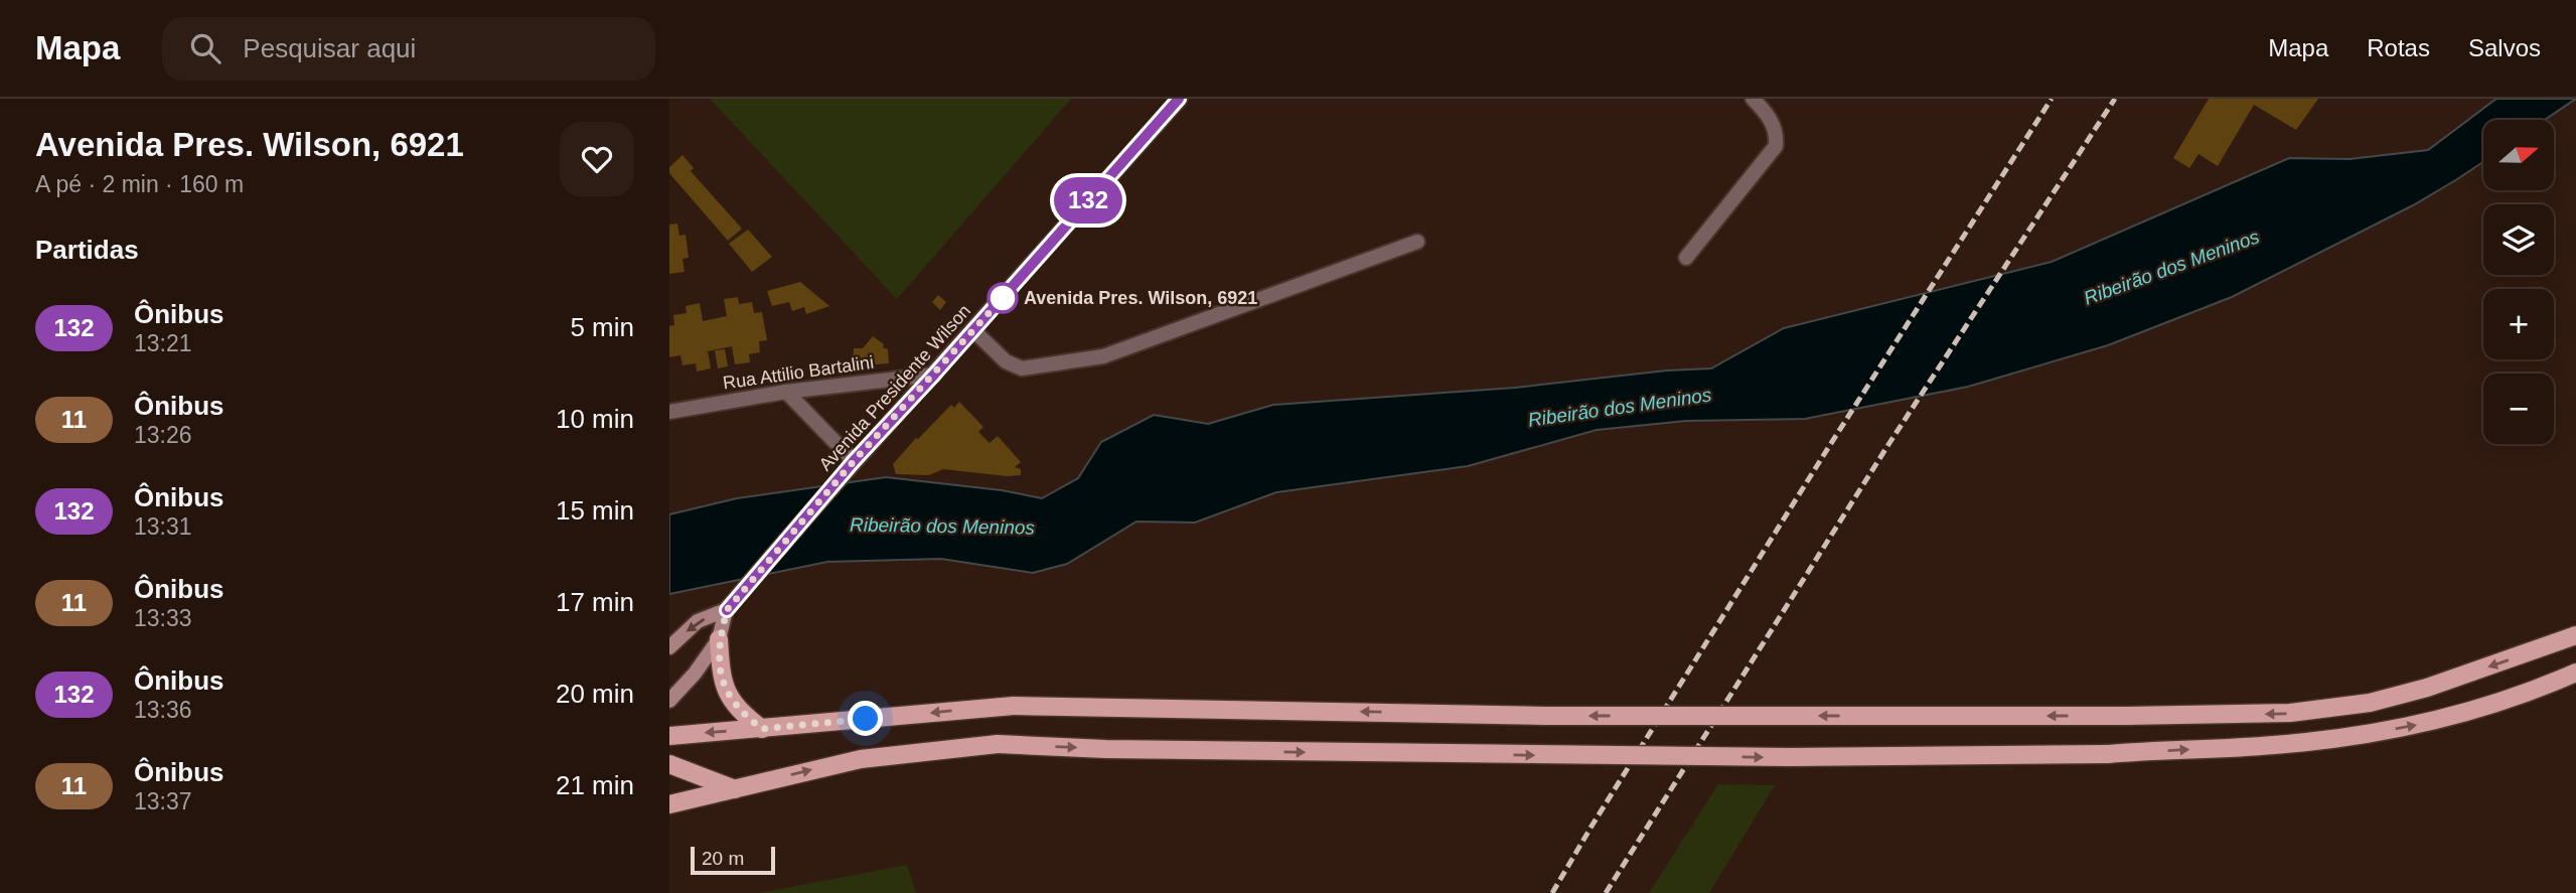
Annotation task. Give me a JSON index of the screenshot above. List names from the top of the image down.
{
  "streets": {
    "main road": ["Avenida Presidente Wilson"],
    "street": ["Rua Attilio Bartalini"]
  },
  "crossings": [
    ["Rua Attilio Bartalini", "Avenida Presidente Wilson"]
  ],
  "water": ["Ribeirão dos Meninos"],
  "places": ["Avenida Pres. Wilson, 6921"],
  "lines": ["bus line 132"],
  "scale_bar": "20 m",
  "north": "right",
  "page": {
    "header": "Mapa",
    "search": "Pesquisar aqui",
    "nav": ["Mapa", "Rotas", "Salvos"],
    "heading": [
      ["Avenida Pres. Wilson, 6921", "A pé · 2 min · 160 m"],
      "Partidas"
    ],
    "on_map": "132",
    "map_buttons": ["+", "−"],
    "list": [
      {
        "mark": "132",
        "name": "Ônibus",
        "note": "13:21",
        "value": "5 min"
      },
      {
        "mark": "11",
        "name": "Ônibus",
        "note": "13:26",
        "value": "10 min"
      },
      {
        "mark": "132",
        "name": "Ônibus",
        "note": "13:31",
        "value": "15 min"
      },
      {
        "mark": "11",
        "name": "Ônibus",
        "note": "13:33",
        "value": "17 min"
      },
      {
        "mark": "132",
        "name": "Ônibus",
        "note": "13:36",
        "value": "20 min"
      },
      {
        "mark": "11",
        "name": "Ônibus",
        "note": "13:37",
        "value": "21 min"
      }
    ],
    "scale": "20 m"
  }
}
